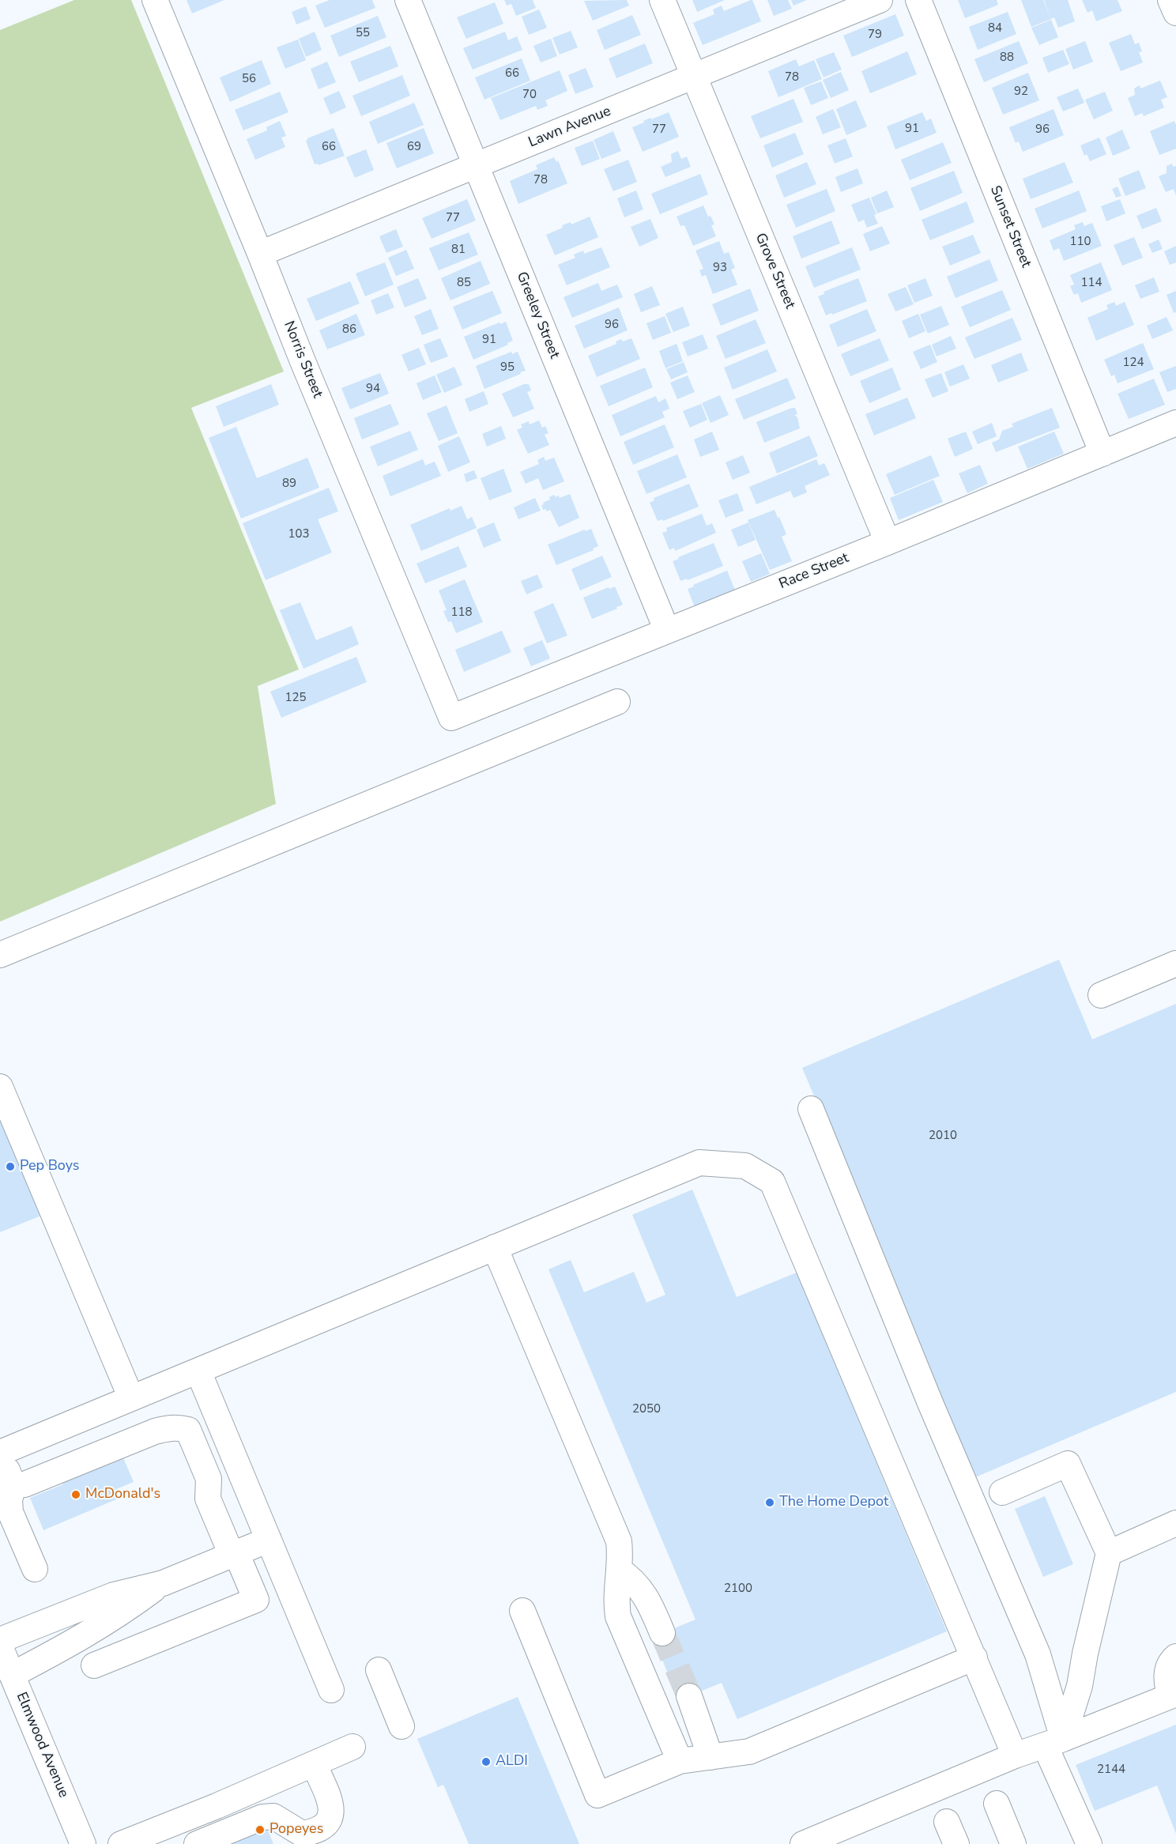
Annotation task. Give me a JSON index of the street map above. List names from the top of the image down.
{
  "streets": {
    "street": [
      "Lawn Avenue",
      "Sunset Street",
      "Grove Street",
      "Greeley Street",
      "Norris Street",
      "Race Street",
      "Elmwood Avenue"
    ]
  },
  "crossings": [
    ["Lawn Avenue", "Grove Street"],
    ["Lawn Avenue", "Greeley Street"],
    ["Lawn Avenue", "Norris Street"],
    ["Sunset Street", "Race Street"],
    ["Grove Street", "Race Street"],
    ["Greeley Street", "Race Street"],
    ["Norris Street", "Race Street"]
  ],
  "places": [
    "Pep Boys",
    "McDonald's",
    "The Home Depot",
    "ALDI",
    "Popeyes"
  ],
  "house_numbers": [
    "84",
    "55",
    "79",
    "88",
    "66",
    "78",
    "56",
    "92",
    "70",
    "91",
    "77",
    "96",
    "66",
    "69",
    "78",
    "77",
    "110",
    "81",
    "93",
    "85",
    "114",
    "96",
    "86",
    "91",
    "124",
    "95",
    "94",
    "89",
    "103",
    "118",
    "125",
    "2010",
    "2050",
    "2100",
    "2144"
  ]
}
